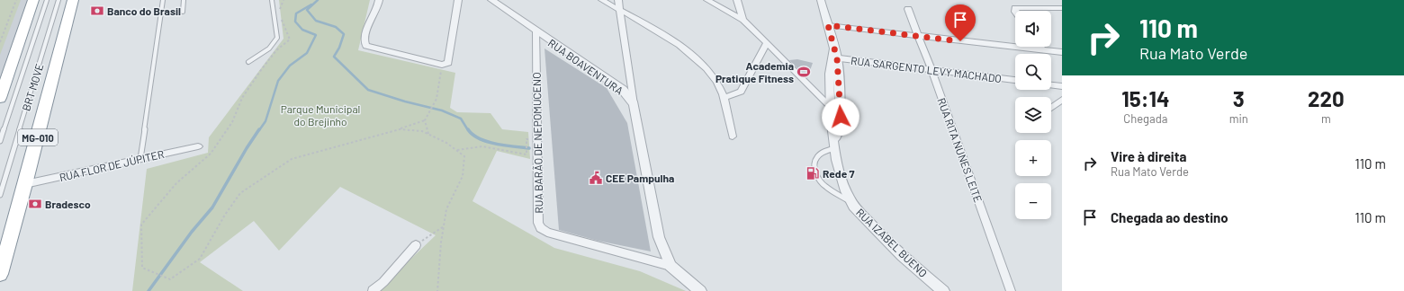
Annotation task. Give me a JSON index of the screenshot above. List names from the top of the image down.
{
  "streets": {
    "highway": ["MG-010"],
    "street": [
      "RUA BOAVENTURA",
      "RUA SARGENTO LEVY MACHADO",
      "RUA BARÃO DE NEPOMUCENO",
      "RUA RITA NUNES LEITE",
      "RUA FLOR DE JÚPITER",
      "RUA IZABEL BUENO"
    ],
    "lane": ["BRT MOVE"]
  },
  "crossings": [
    ["RUA BOAVENTURA", "RUA BARÃO DE NEPOMUCENO"],
    ["RUA SARGENTO LEVY MACHADO", "RUA RITA NUNES LEITE"],
    ["RUA SARGENTO LEVY MACHADO", "RUA IZABEL BUENO"],
    ["MG-010", "RUA FLOR DE JÚPITER"]
  ],
  "parks": ["Parque Municipal do Brejinho"],
  "places": {
    "bank": ["Banco do Brasil", "Bradesco"],
    "sports": ["Academia Pratique Fitness"],
    "fuel station": ["Rede 7"],
    "public building": ["CEE Pampulha"]
  },
  "page": {
    "turn": ["110 m", "Rua Mato Verde"],
    "map_buttons": ["+", "−"],
    "eta": [
      "15:14",
      "Chegada",
      "3",
      "min",
      "220",
      "m"
    ],
    "list": [
      {
        "name": "Vire à direita",
        "note": "Rua Mato Verde",
        "value": "110 m"
      },
      {
        "name": "Chegada ao destino",
        "value": "110 m"
      }
    ]
  }
}
